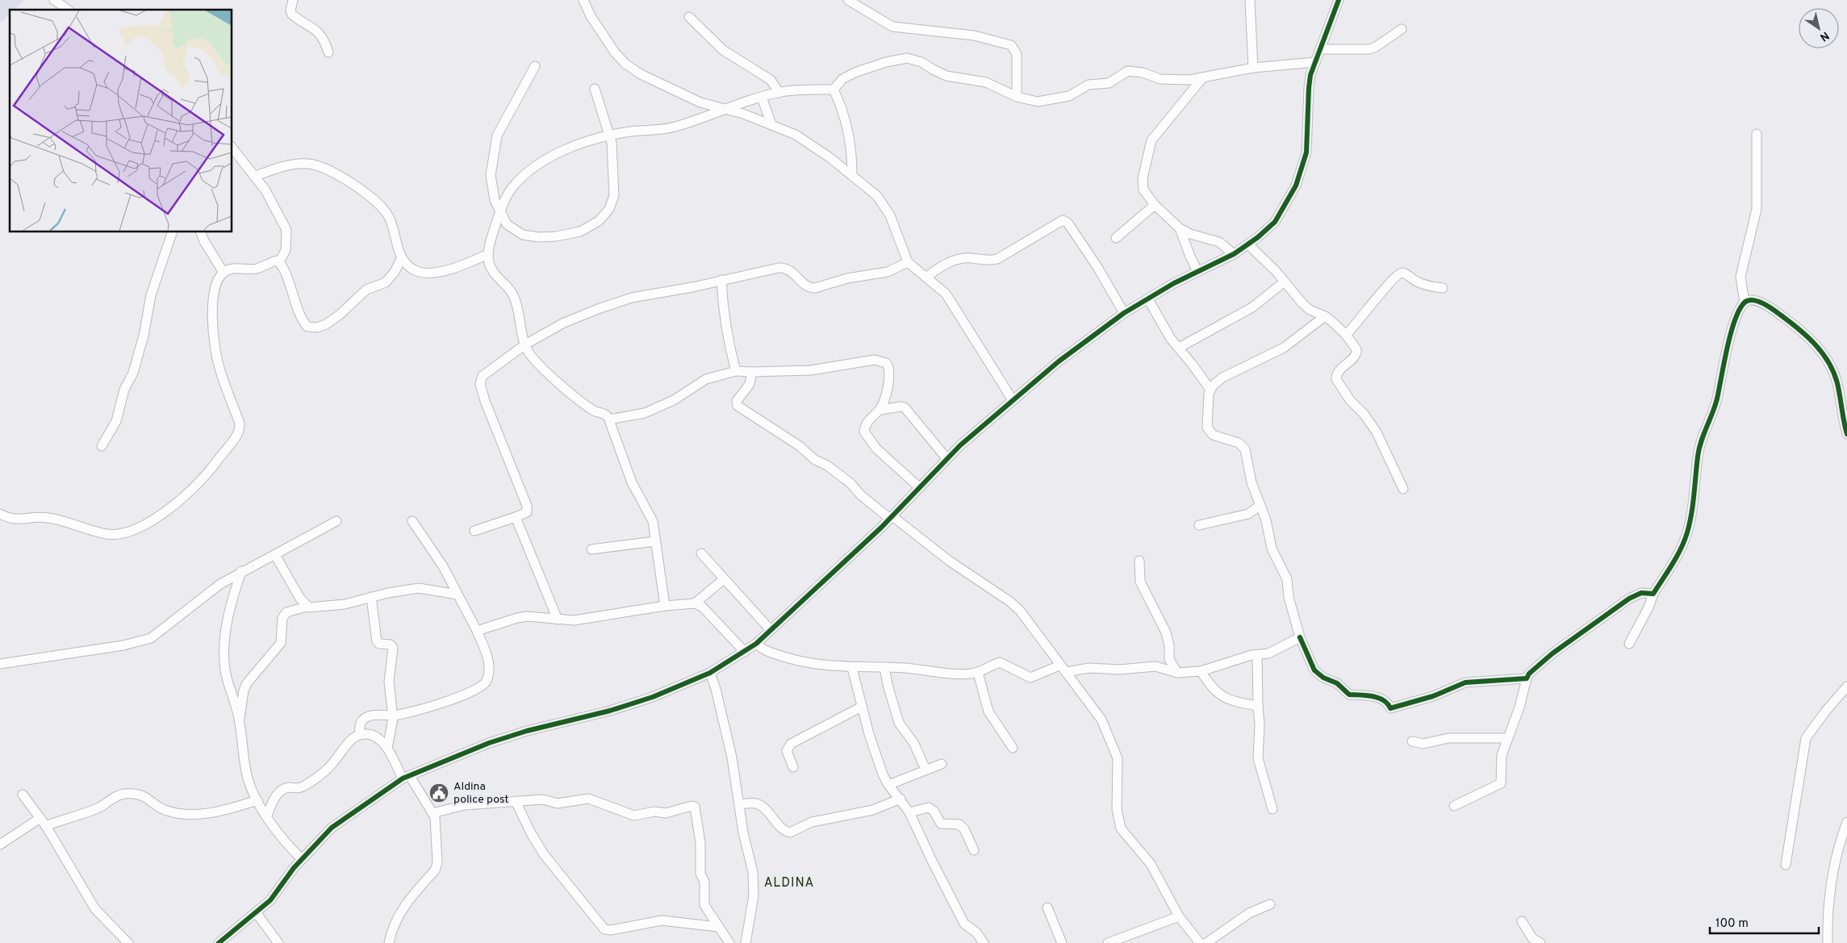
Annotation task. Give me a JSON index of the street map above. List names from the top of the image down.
{
  "districts": ["ALDINA"],
  "places": {
    "public building": ["Aldina police post"]
  },
  "scale_bar": "100 m",
  "north": "bottom right"
}
